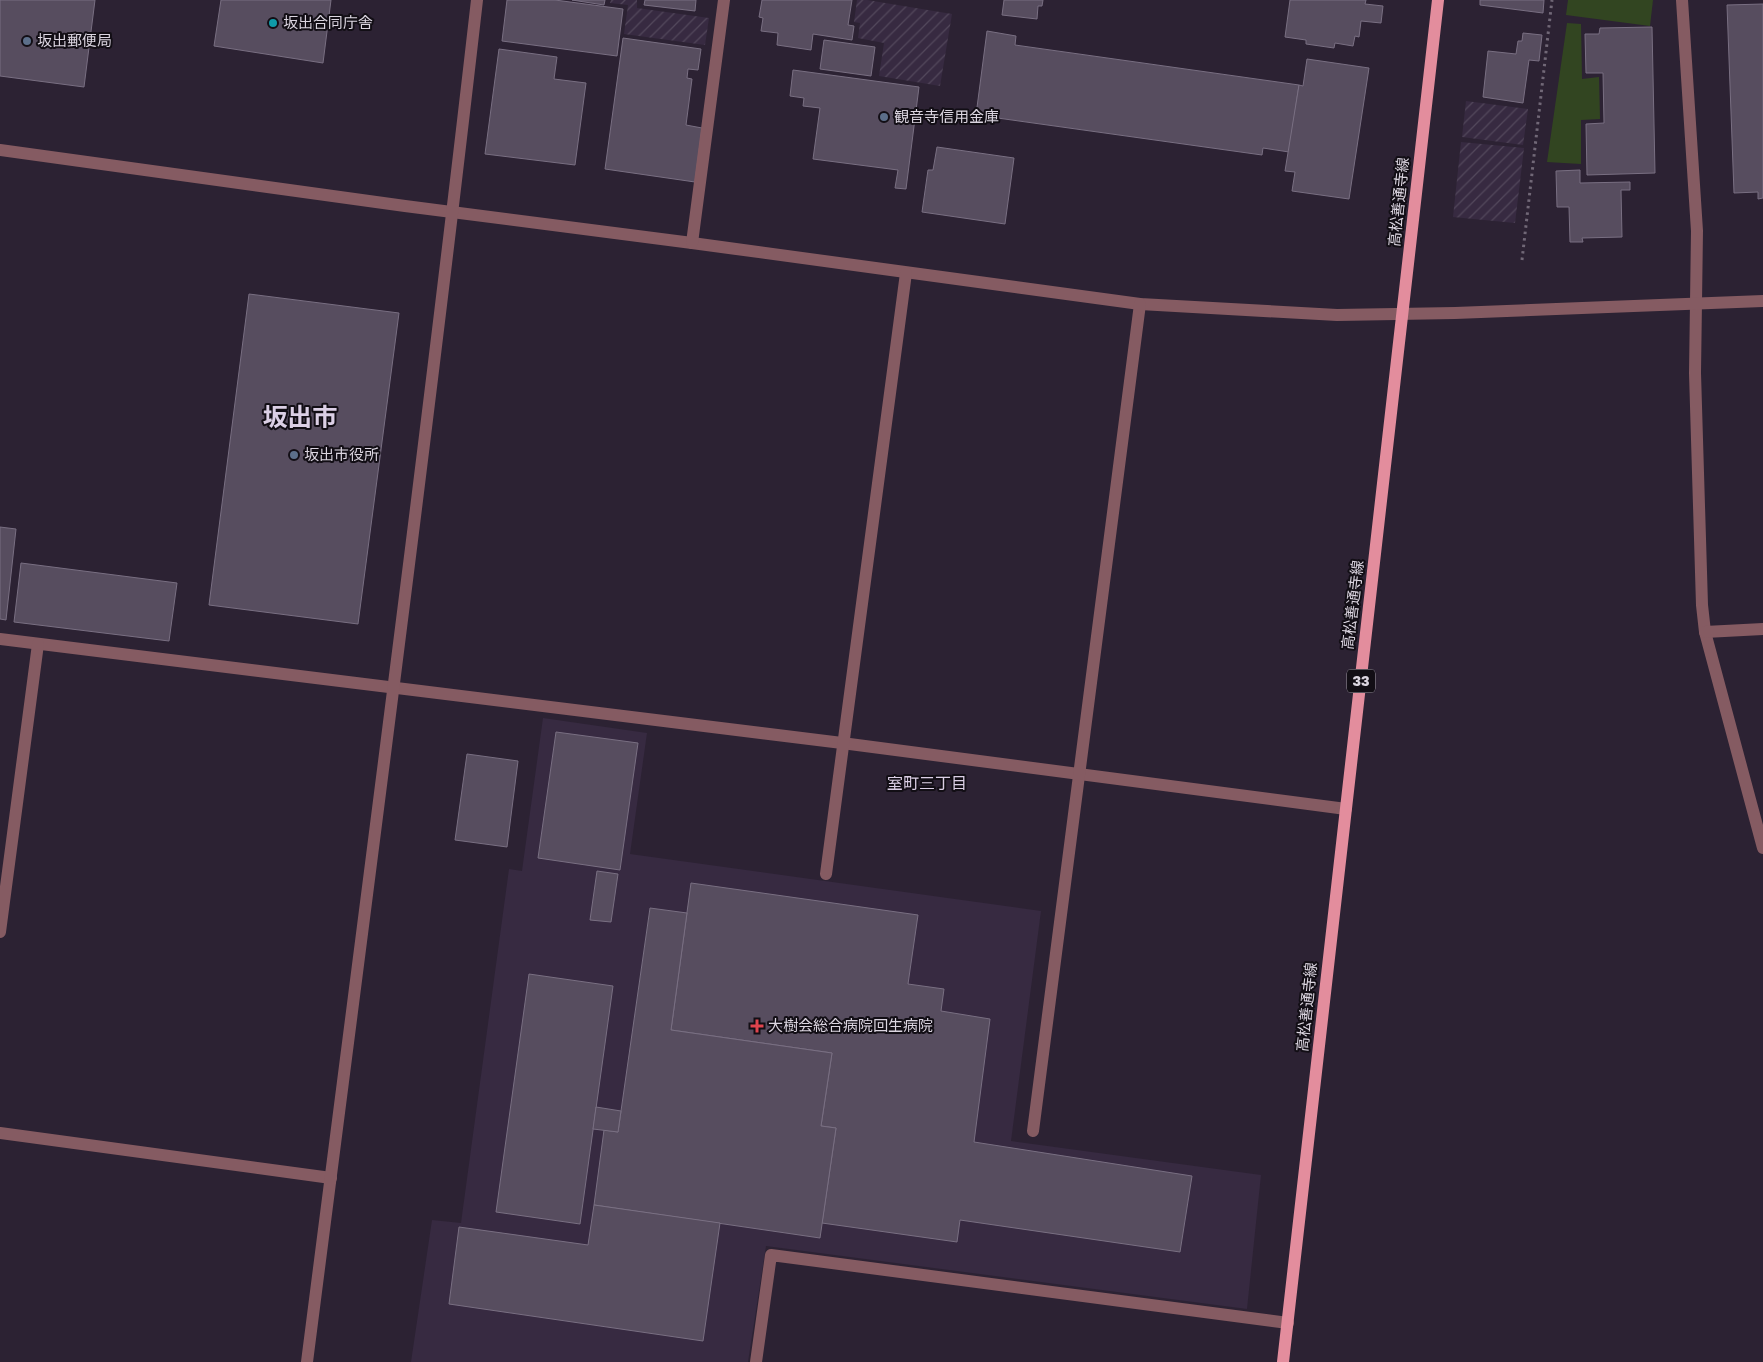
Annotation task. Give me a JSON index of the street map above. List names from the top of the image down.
{
  "streets": {
    "main road": ["高松善通寺線", "33"]
  },
  "districts": ["坂出市", "室町三丁目"],
  "places": {
    "other": [
      "坂出合同庁舎",
      "坂出郵便局",
      "観音寺信用金庫",
      "坂出市役所"
    ],
    "health": ["大樹会総合病院回生病院"]
  }
}
